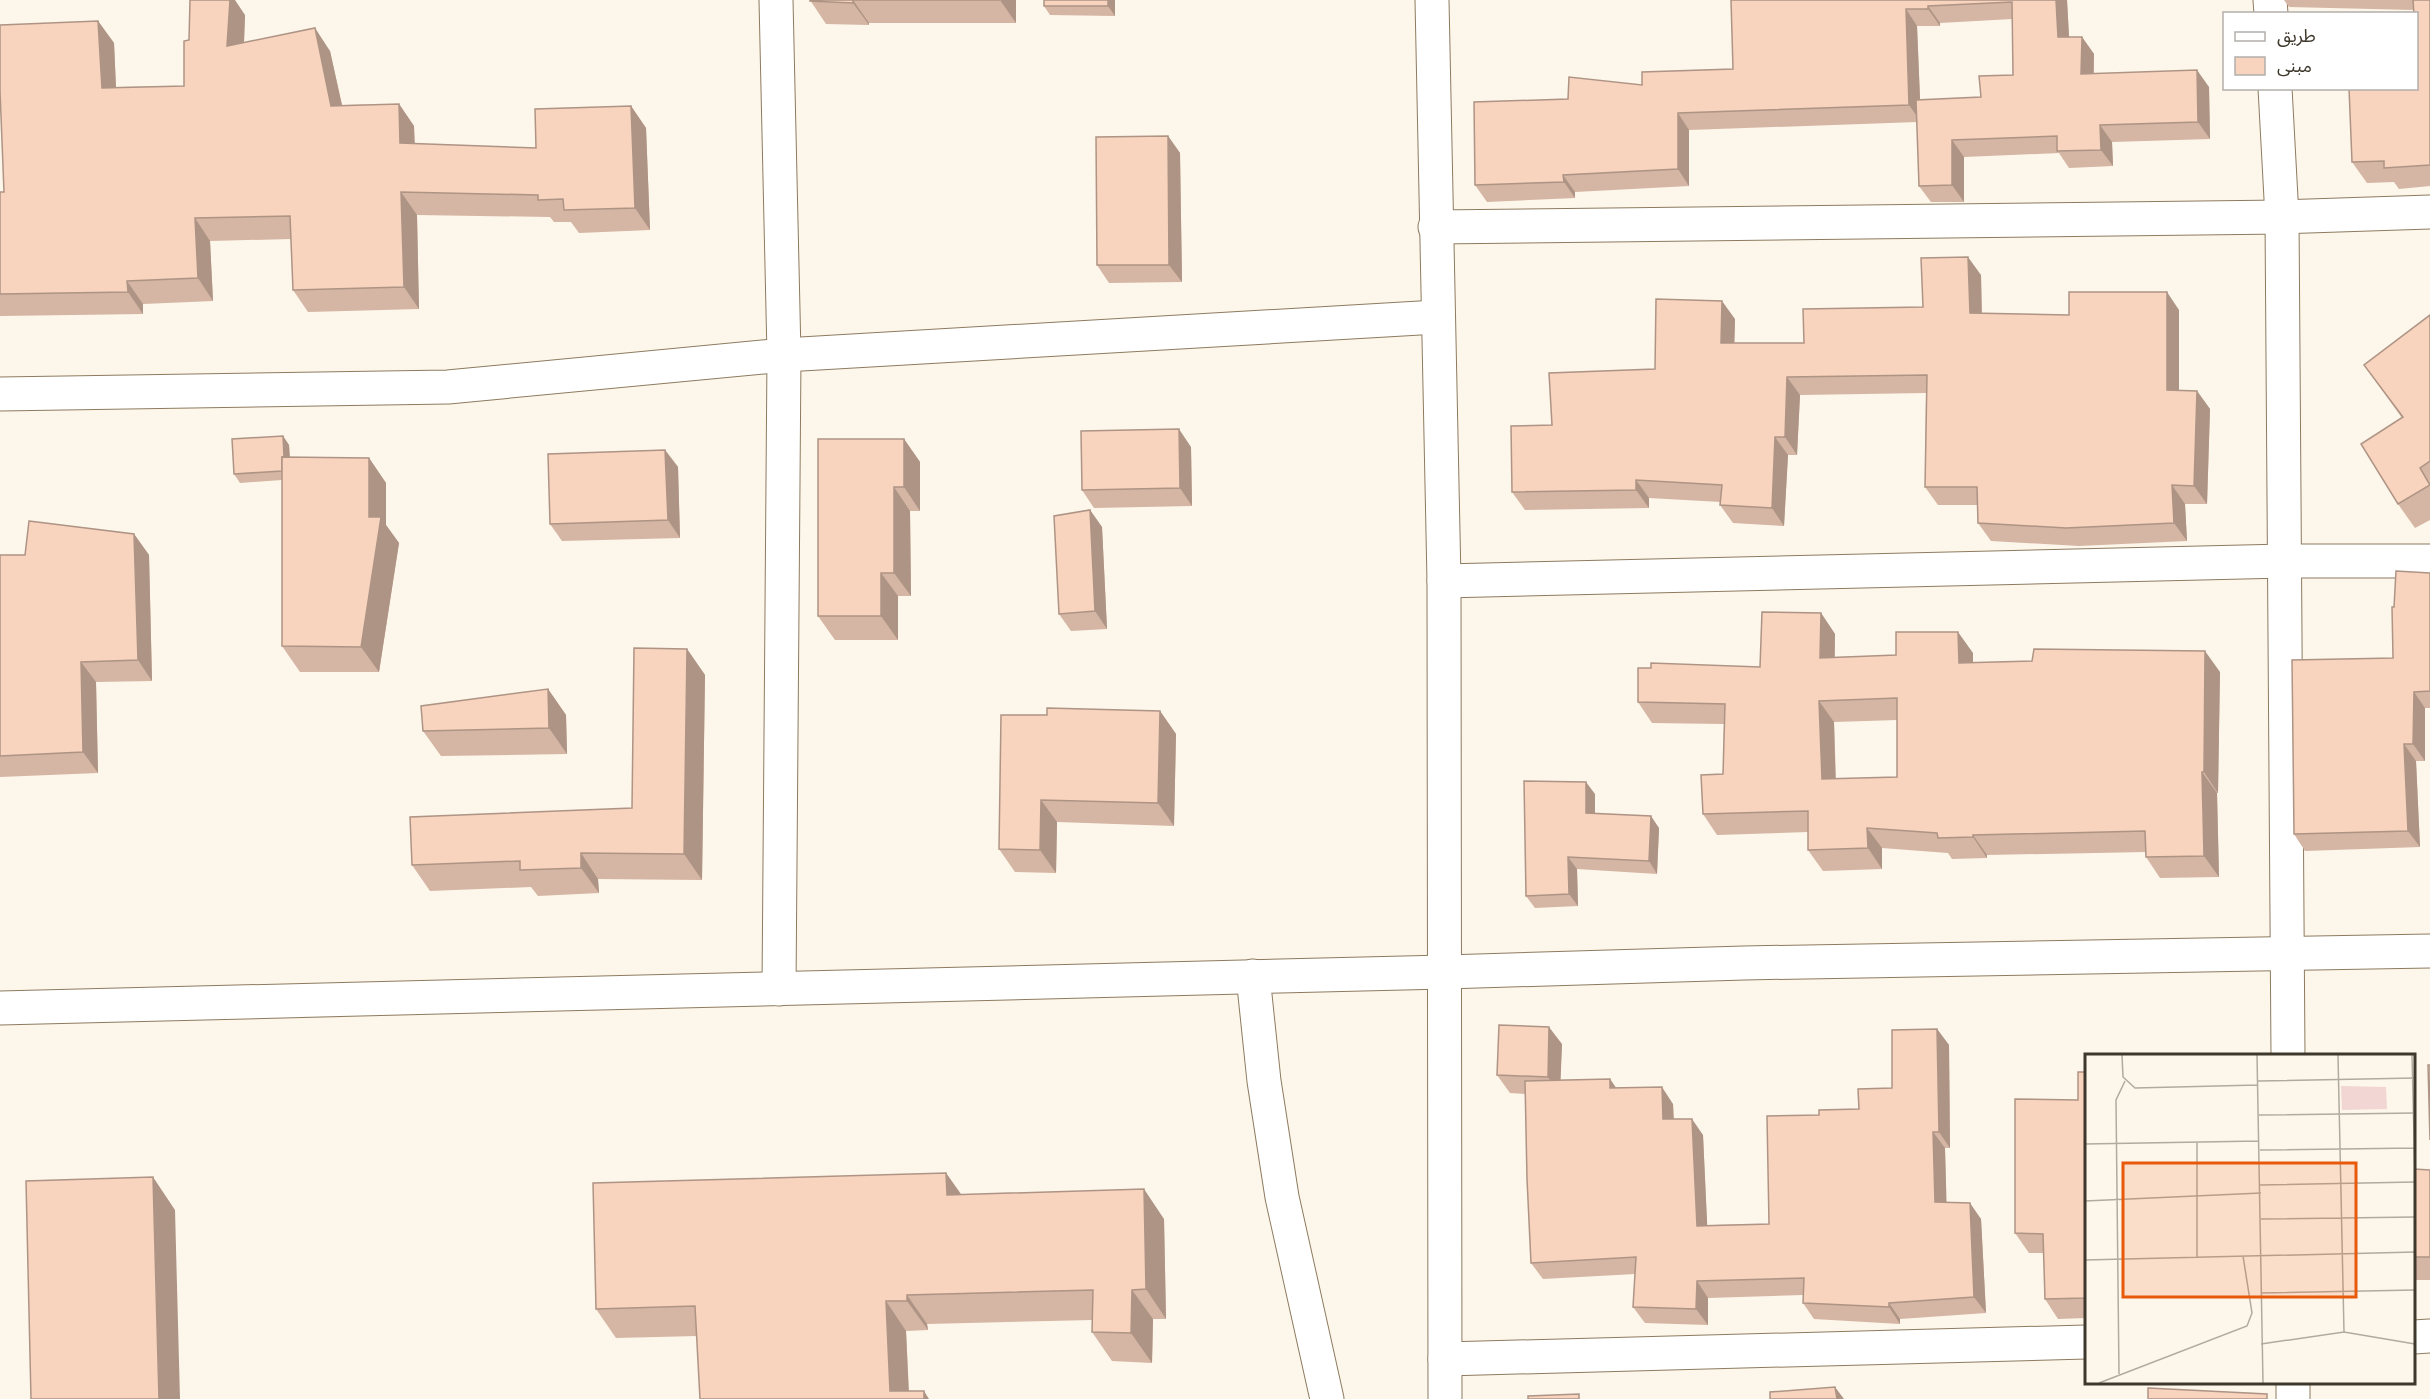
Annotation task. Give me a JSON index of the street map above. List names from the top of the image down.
{
  "legend": ["طريق", "مبنى"]
}
